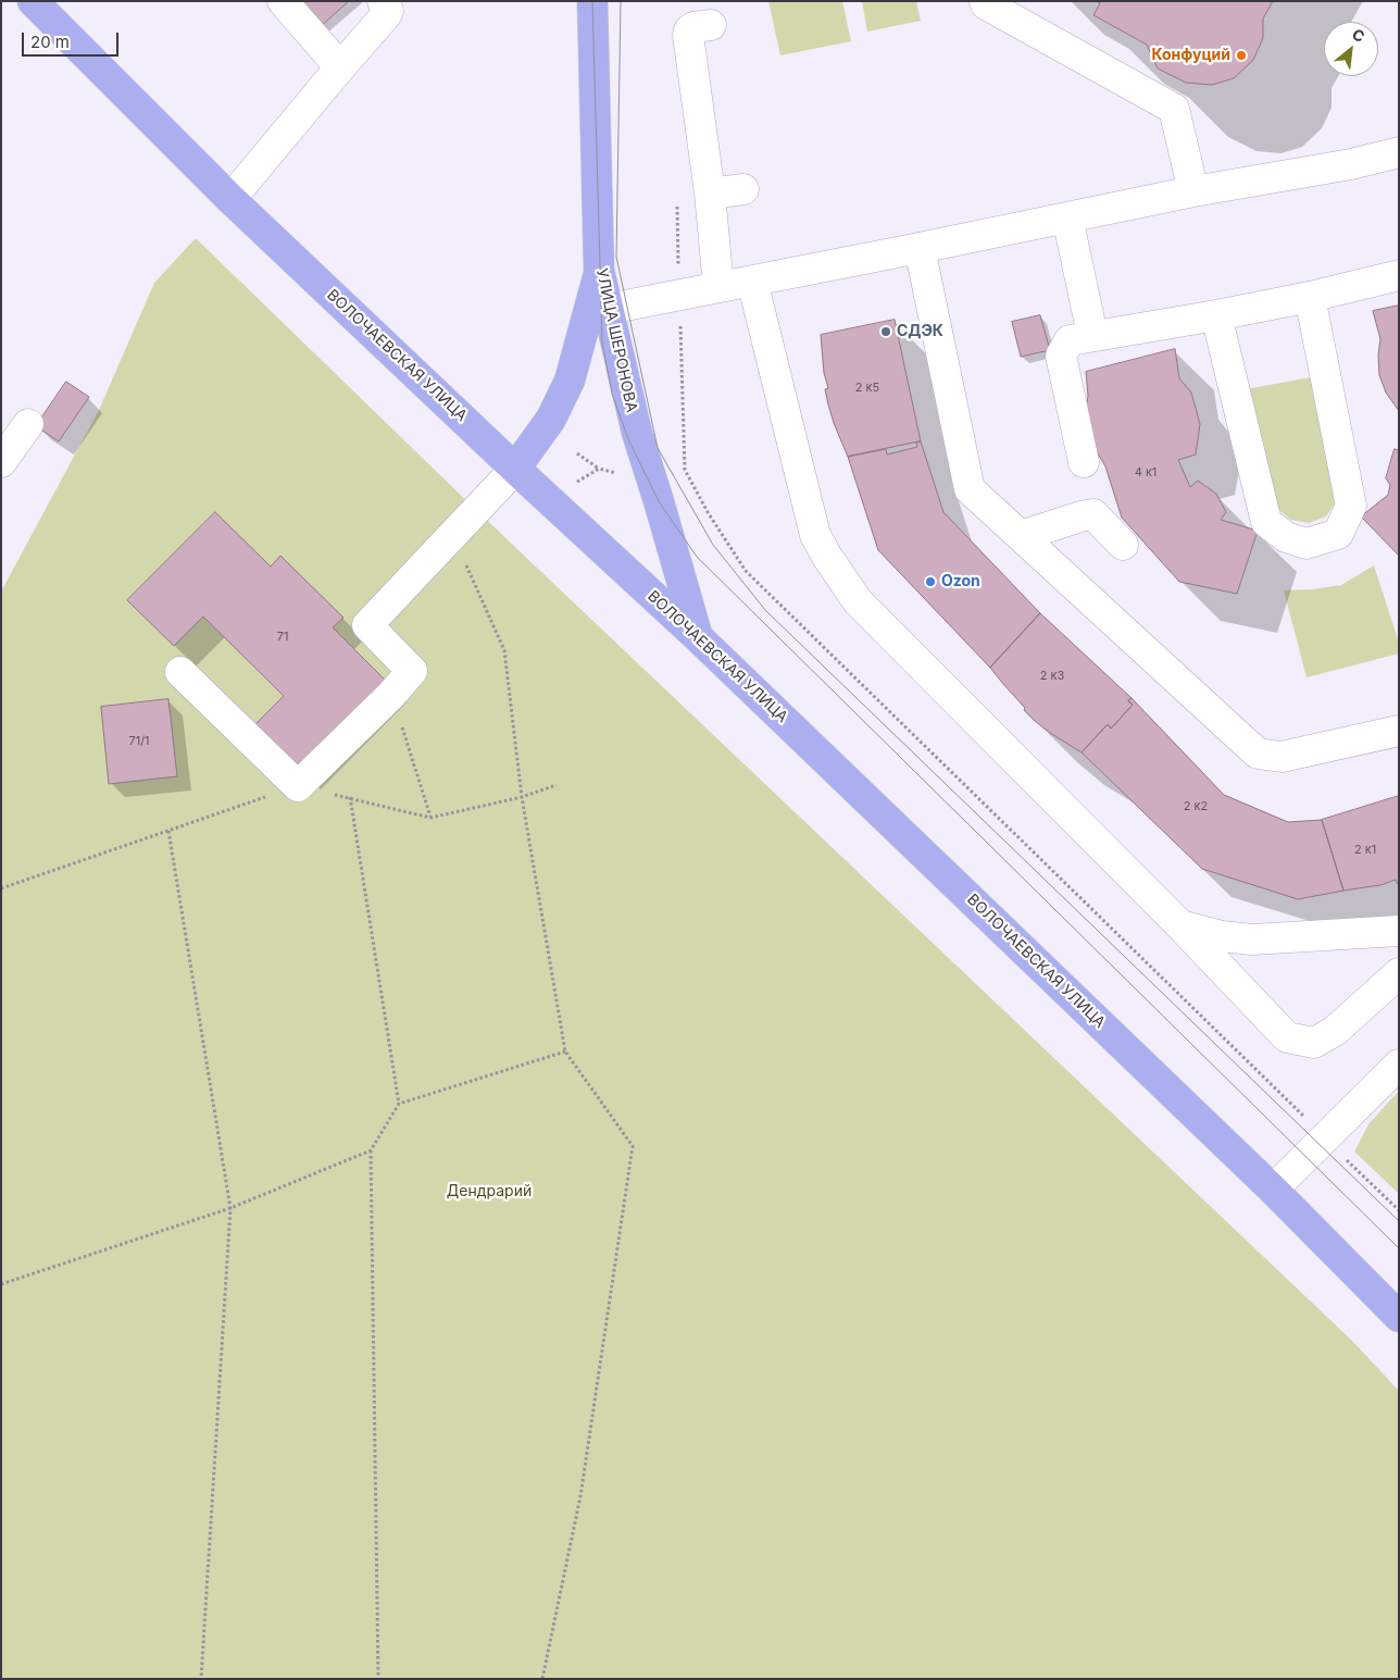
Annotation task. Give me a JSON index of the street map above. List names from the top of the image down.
{
  "streets": {
    "main road": ["УЛИЦА ШЕРОНОВА", "ВОЛОЧАЕВСКАЯ УЛИЦА"]
  },
  "crossings": [
    ["УЛИЦА ШЕРОНОВА", "ВОЛОЧАЕВСКАЯ УЛИЦА"]
  ],
  "parks": ["Дендрарий"],
  "places": ["Конфуций", "СДЭК", "Ozon"],
  "house_numbers": [
    "2 к5",
    "4 к1",
    "71",
    "2 к3",
    "71/1",
    "2 к2",
    "2 к1"
  ],
  "scale_bar": "20 m",
  "north": "top right"
}
